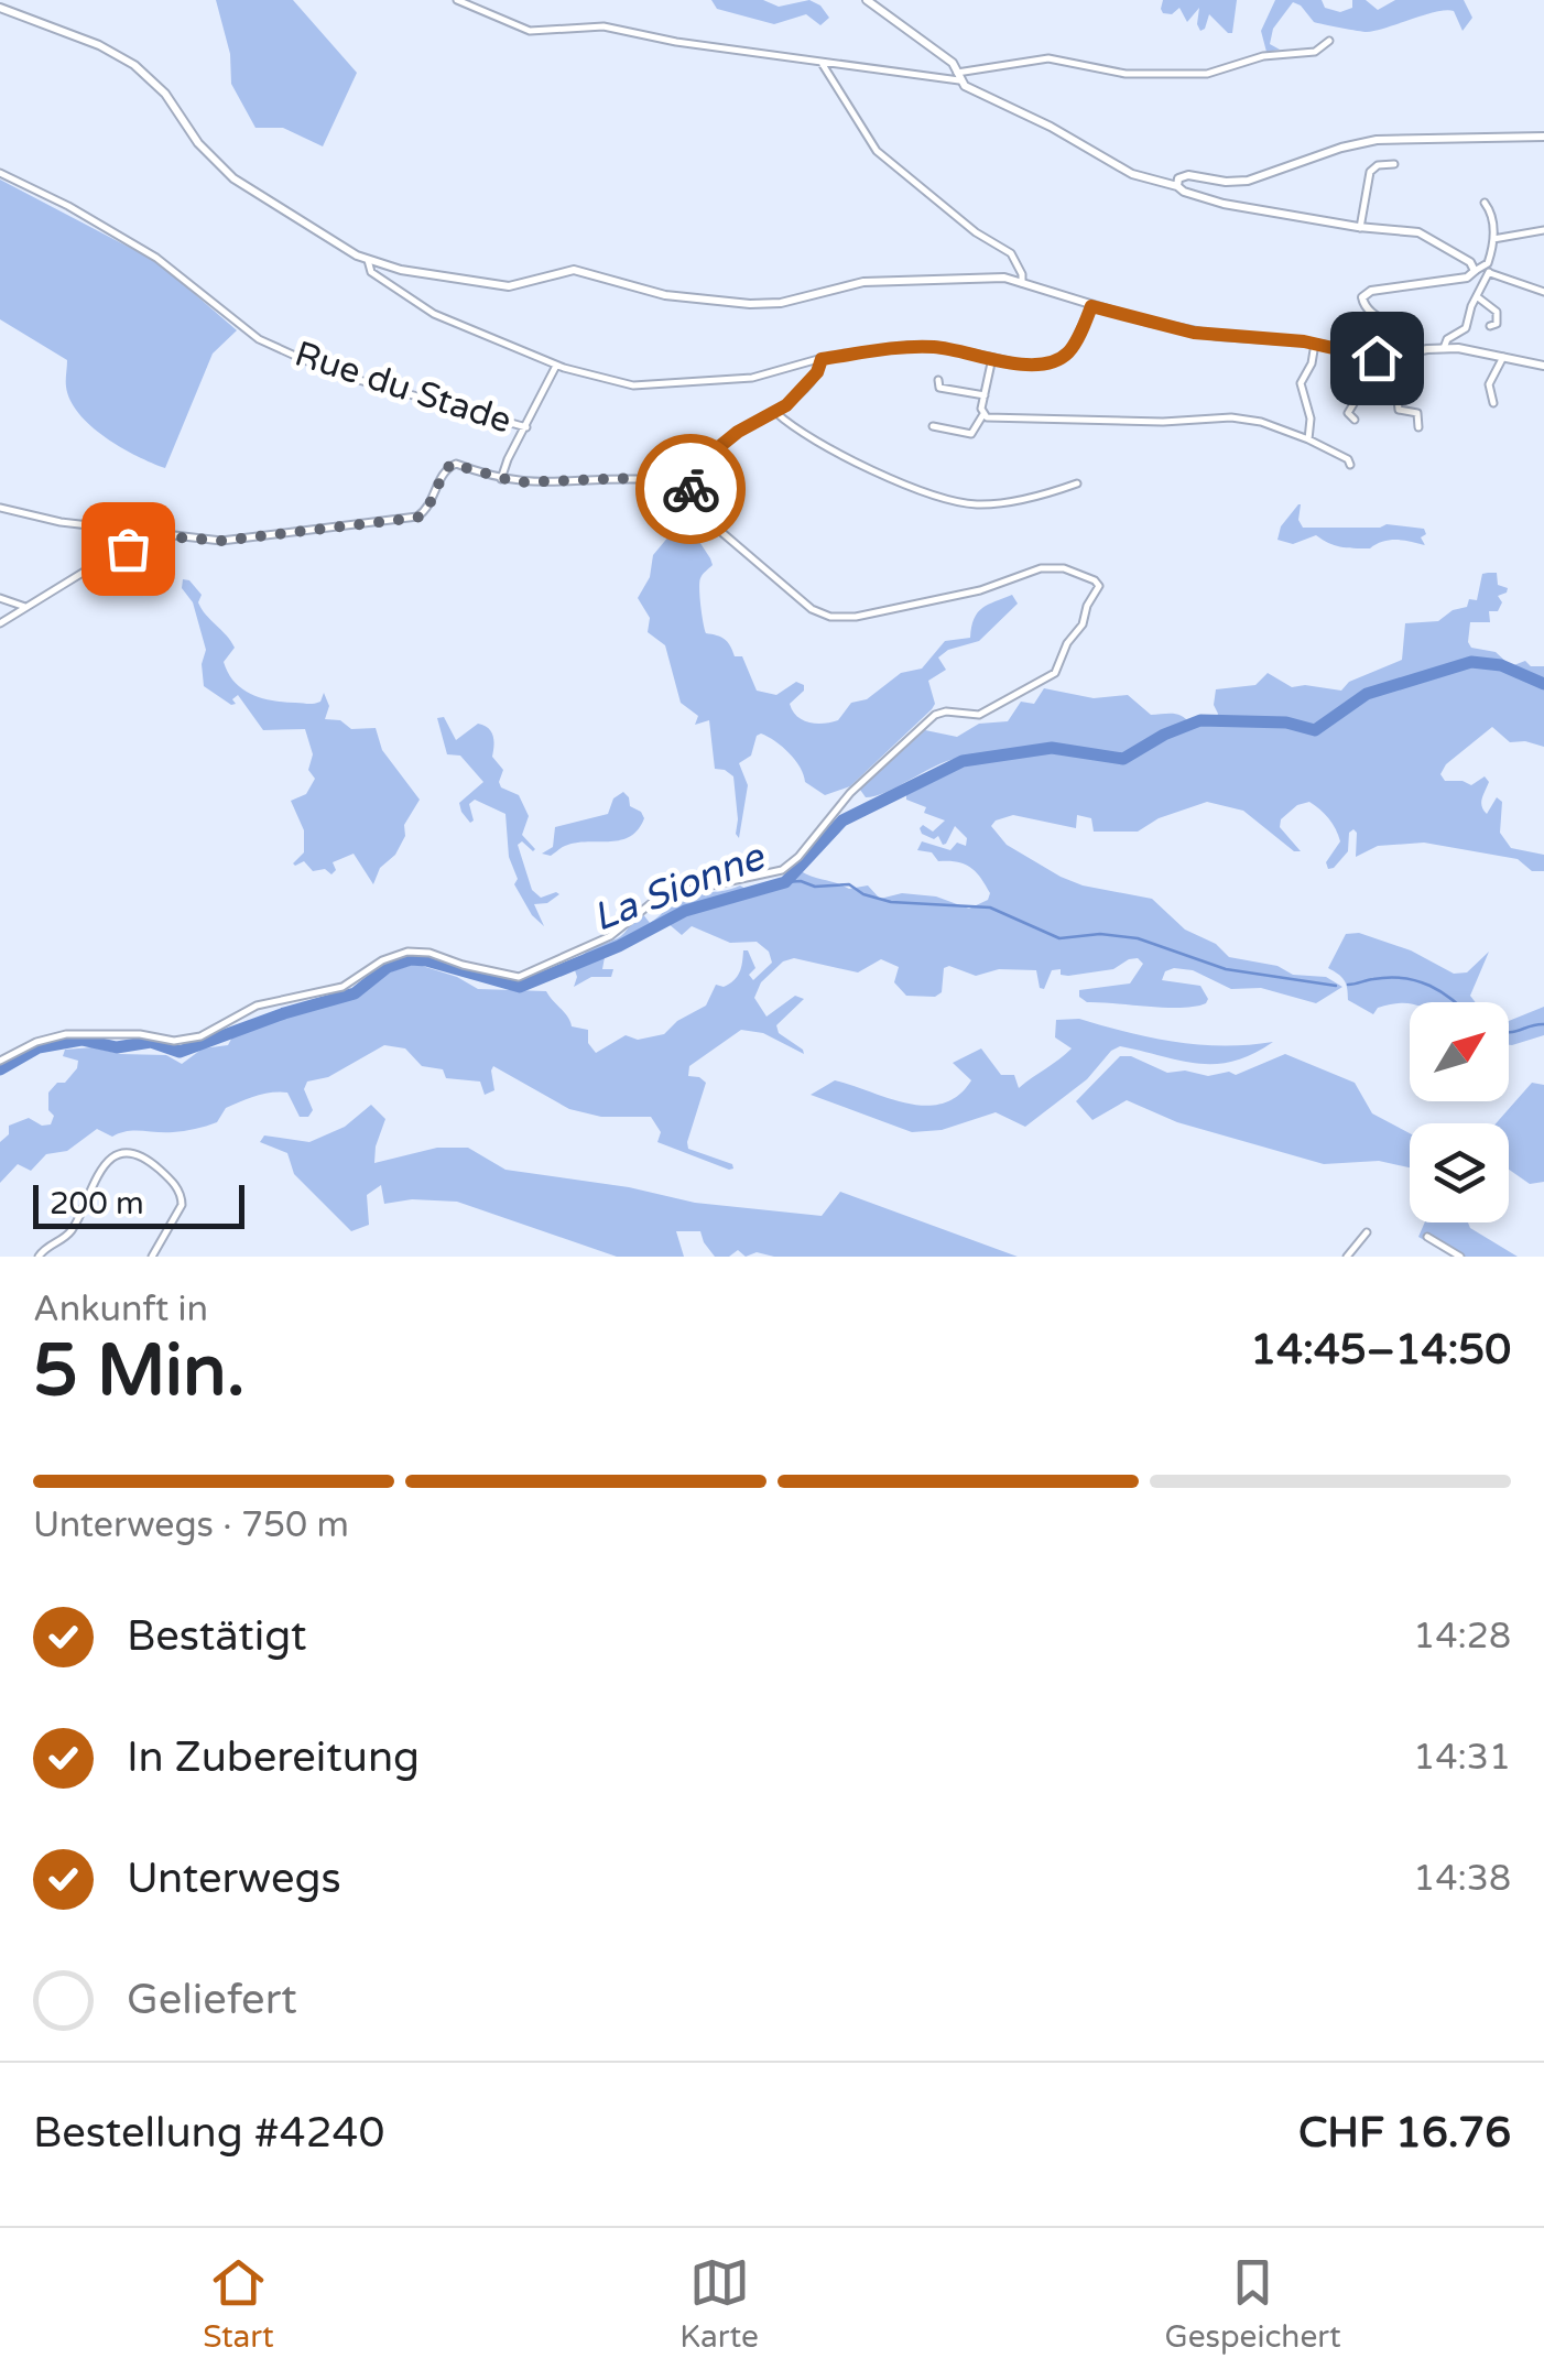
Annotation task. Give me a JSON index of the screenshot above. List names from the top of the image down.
{
  "streets": {
    "street": ["Rue du Stade"]
  },
  "water": ["La Sionne"],
  "scale_bar": "200 m",
  "north": "top right",
  "page": {
    "scale": "200 m",
    "heading": ["5 Min.", "Ankunft in", "14:45–14:50"],
    "panel": ["Bestellung #4240", "CHF 16.76"],
    "bar": "Unterwegs · 750 m",
    "list": [
      ["Bestätigt", "14:28"],
      ["In Zubereitung", "14:31"],
      ["Unterwegs", "14:38"],
      "Geliefert"
    ],
    "tabs": ["Start", "Karte", "Gespeichert"]
  }
}
